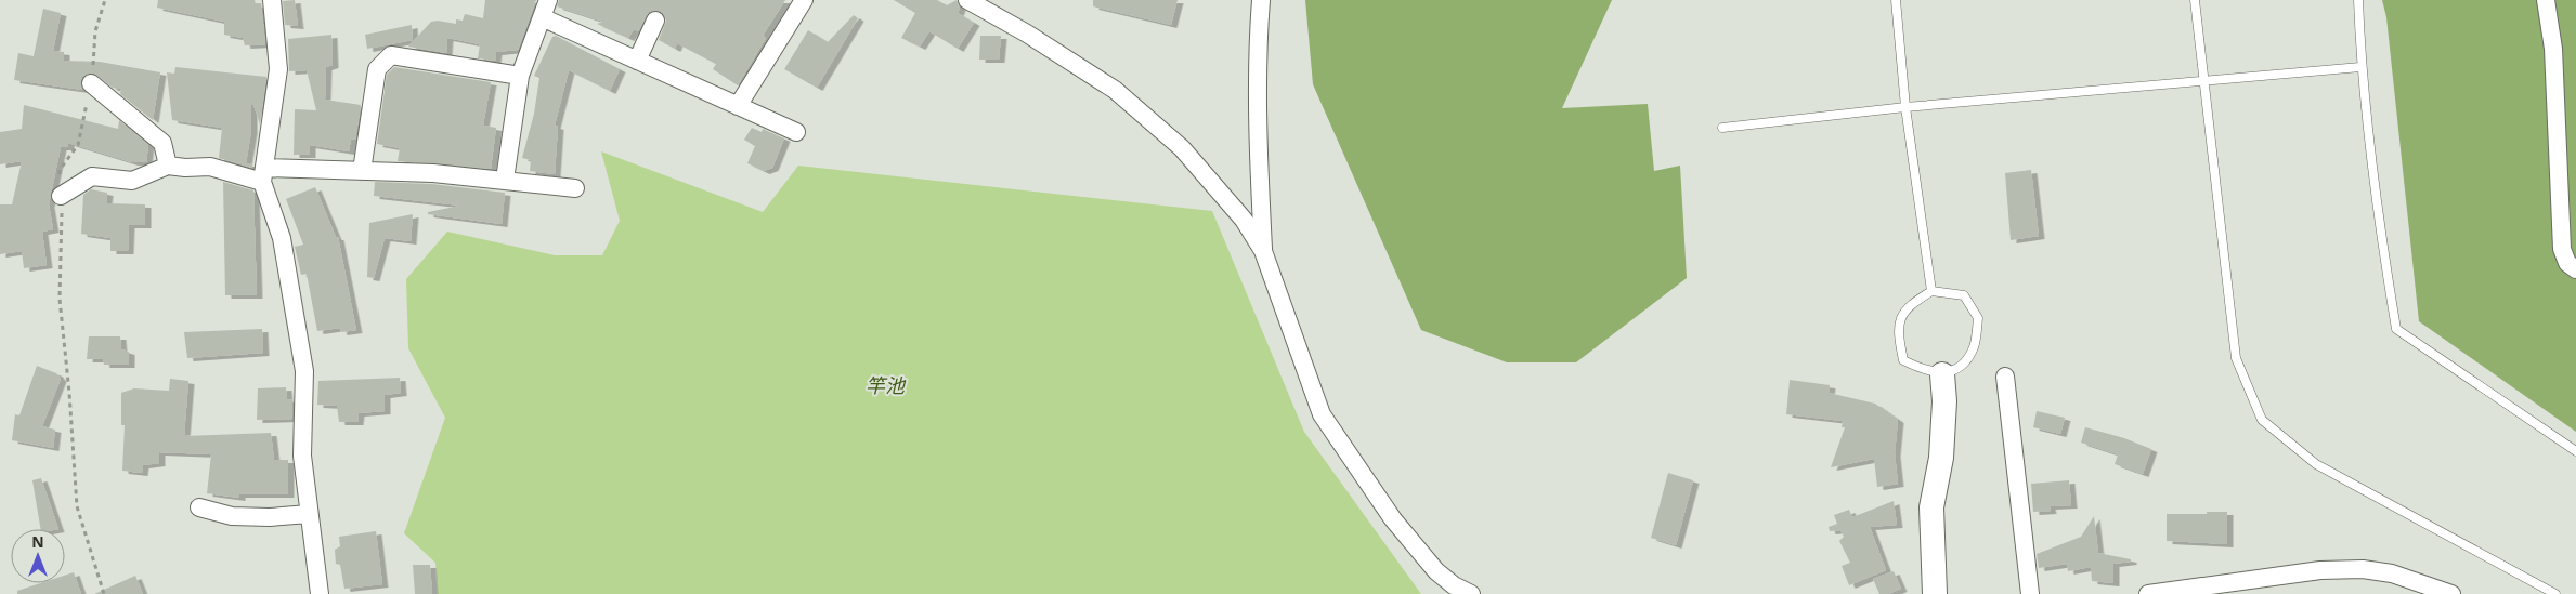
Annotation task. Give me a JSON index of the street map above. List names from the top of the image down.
{
  "water": ["竿池"],
  "north": "top"
}
